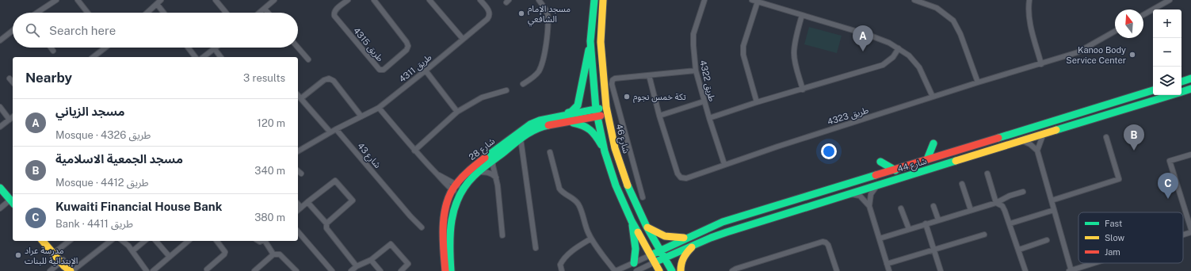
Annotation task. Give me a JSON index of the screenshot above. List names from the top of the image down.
{
  "streets": {
    "main road": ["شارع 46", "شارع 28", "شارع 44"],
    "street": [
      "طريق 4315",
      "طريق 4311",
      "طريق 4322",
      "طريق 4323",
      "شارع 43"
    ]
  },
  "crossings": [
    ["طريق 4311", "شارع 43"],
    ["طريق 4322", "طريق 4323"],
    ["شارع 46", "شارع 28"],
    ["شارع 46", "شارع 44"]
  ],
  "places": [
    "مسجد الإمام الشافعي",
    "Kanoo Body Service Center",
    "تكة خمس نجوم",
    "مدرسة عراد الإبتدائية للبنات"
  ],
  "legend": ["Fast", "Slow", "Jam"],
  "north": "top",
  "page": {
    "map_buttons": ["+", "−"],
    "search": "Search here",
    "pins": ["A", "B", "C"],
    "heading": ["Nearby", "3 results"],
    "list": [
      {
        "mark": "A",
        "name": "مسجد الزياني",
        "note": "Mosque · طريق 4326",
        "value": "120 m"
      },
      {
        "mark": "B",
        "name": "مسجد الجمعية الاسلامية",
        "note": "Mosque · طريق 4412",
        "value": "340 m"
      },
      {
        "mark": "C",
        "name": "Kuwaiti Financial House Bank",
        "note": "Bank · طريق 4411",
        "value": "380 m"
      }
    ]
  }
}
